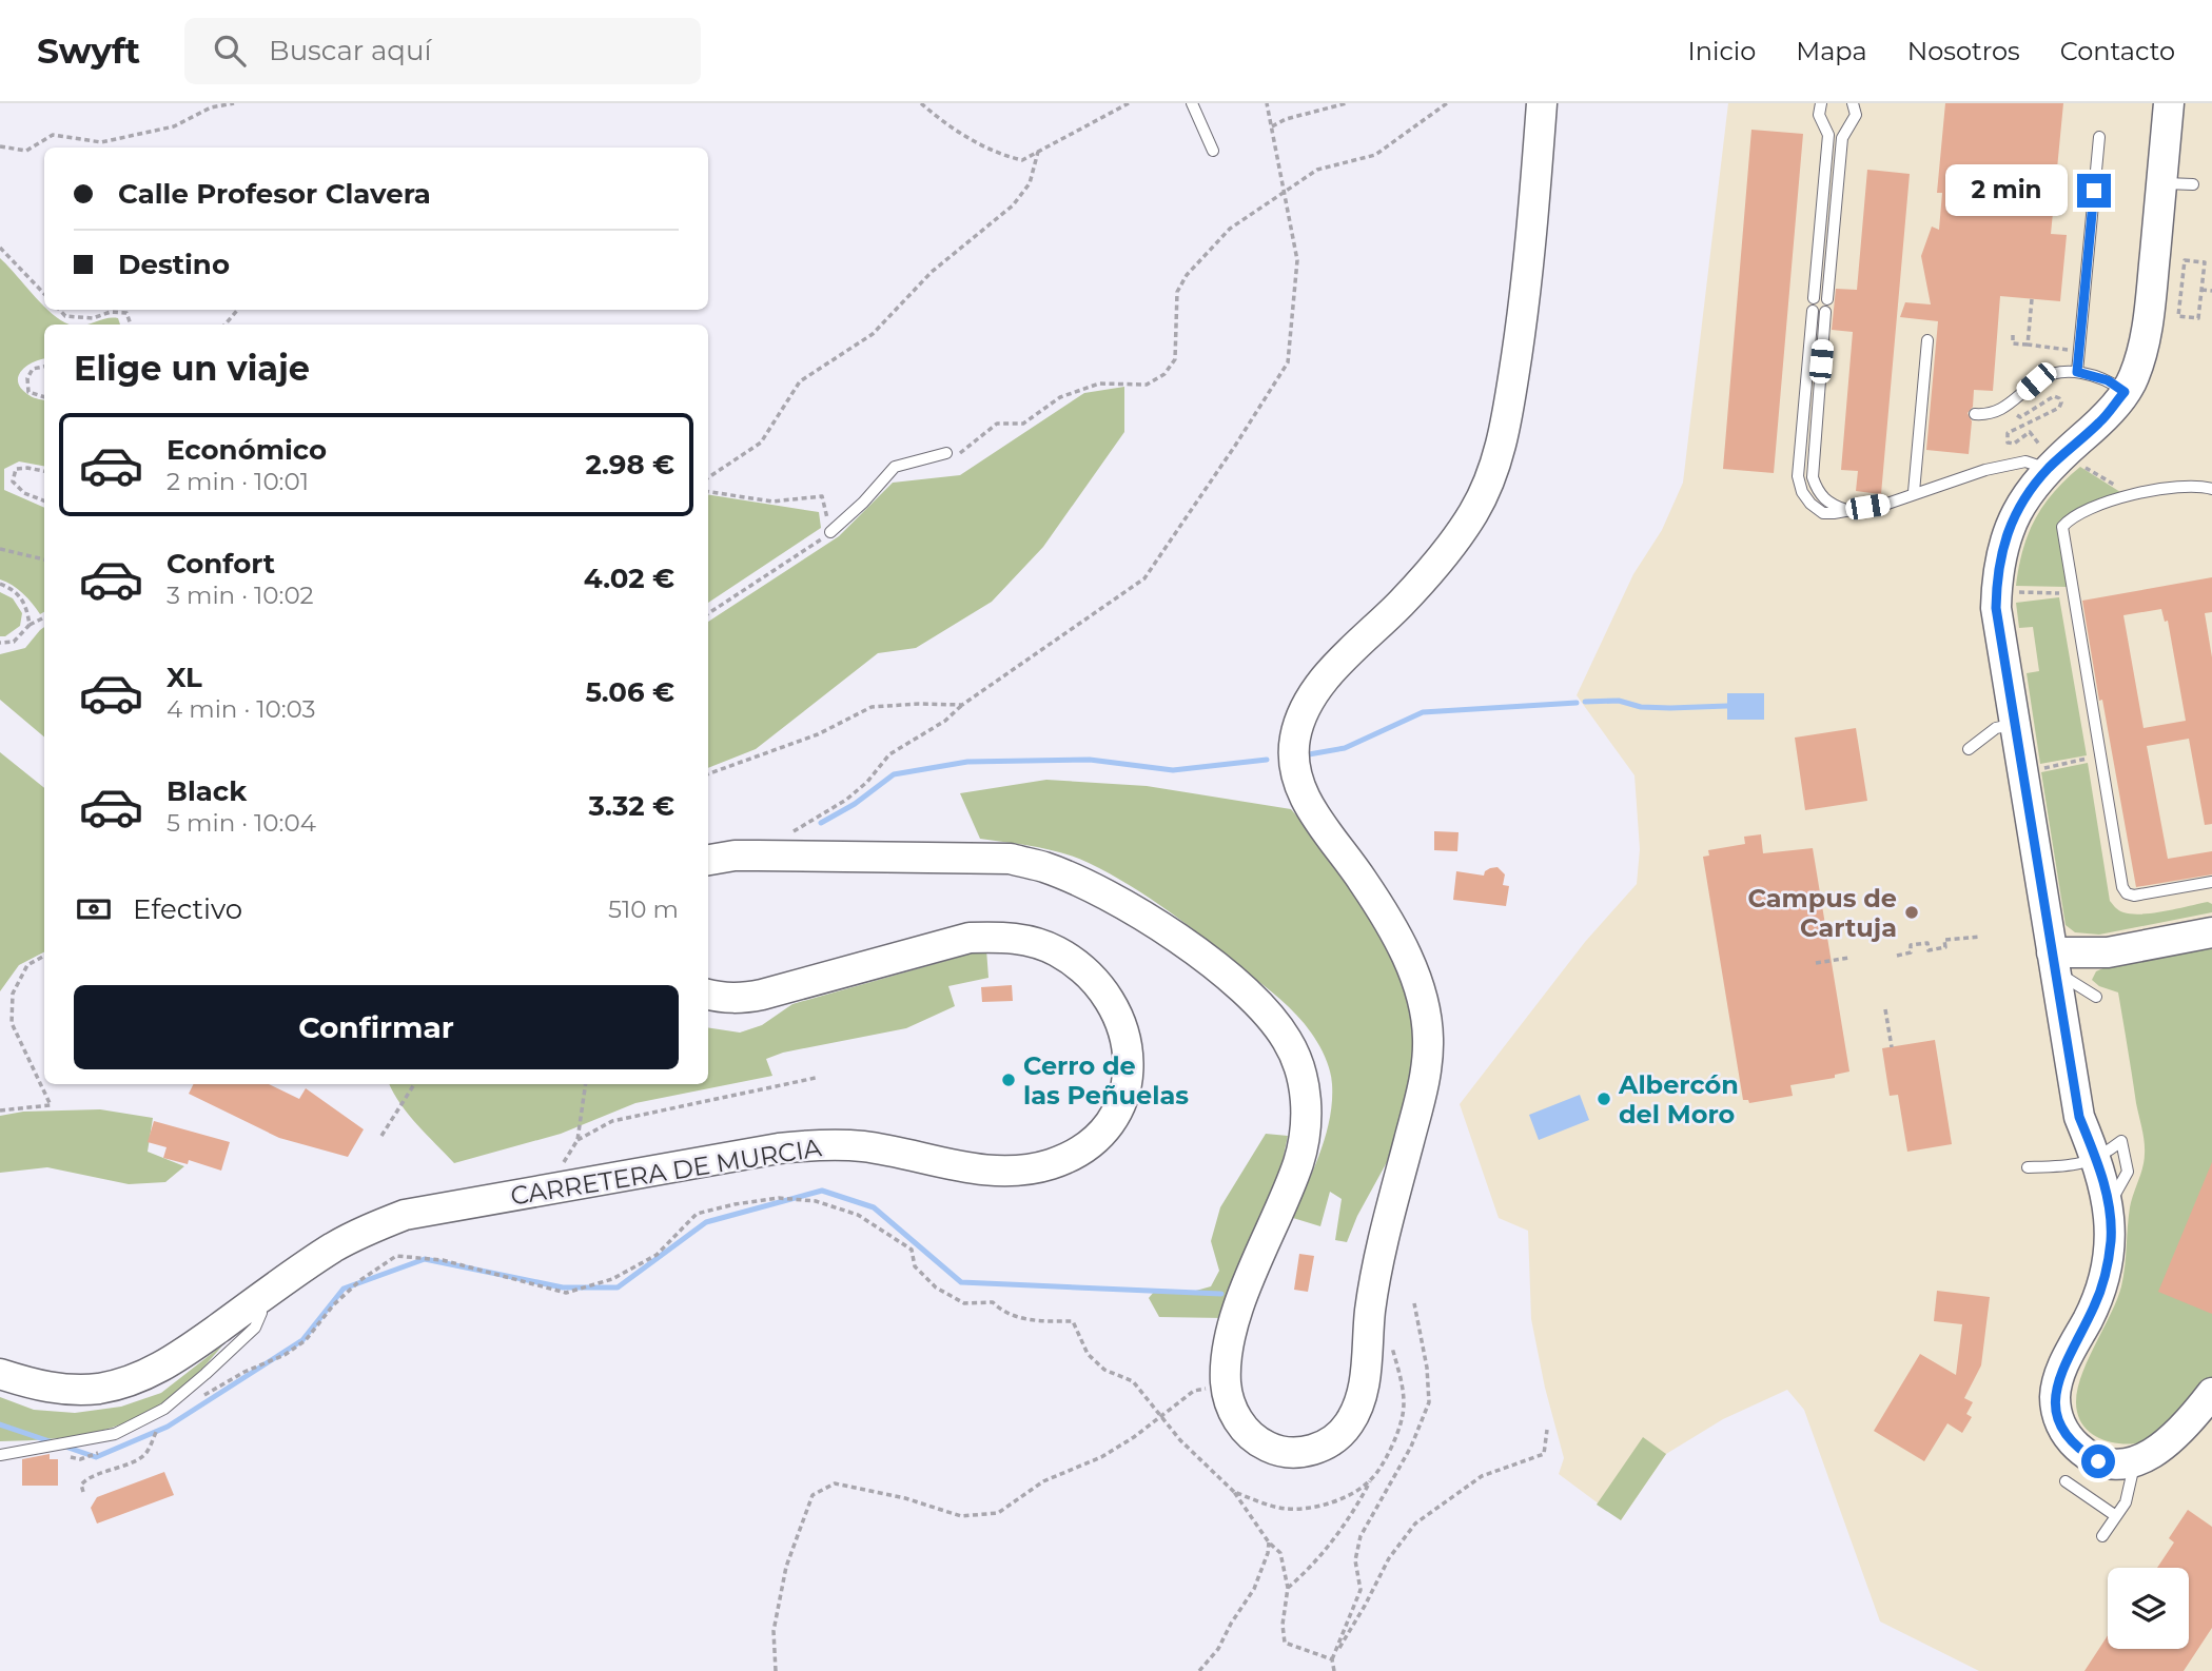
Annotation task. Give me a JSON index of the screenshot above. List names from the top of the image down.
{
  "streets": {
    "main road": ["CARRETERA DE MURCIA"]
  },
  "places": ["Campus de Cartuja", "Cerro de las Peñuelas", "Albercón del Moro"],
  "page": {
    "header": "Swyft",
    "search": "Buscar aquí",
    "nav": [
      "Inicio",
      "Mapa",
      "Nosotros",
      "Contacto"
    ],
    "banner": ["Calle Profesor Clavera", "Destino"],
    "bubble": "2 min",
    "heading": "Elige un viaje",
    "list": [
      {
        "name": "Económico",
        "note": "2 min · 10:01",
        "value": "2.98 €"
      },
      {
        "name": "Confort",
        "note": "3 min · 10:02",
        "value": "4.02 €"
      },
      {
        "name": "XL",
        "note": "4 min · 10:03",
        "value": "5.06 €"
      },
      {
        "name": "Black",
        "note": "5 min · 10:04",
        "value": "3.32 €"
      }
    ],
    "pay": ["Efectivo", "510 m"],
    "buttons": "Confirmar"
  }
}
